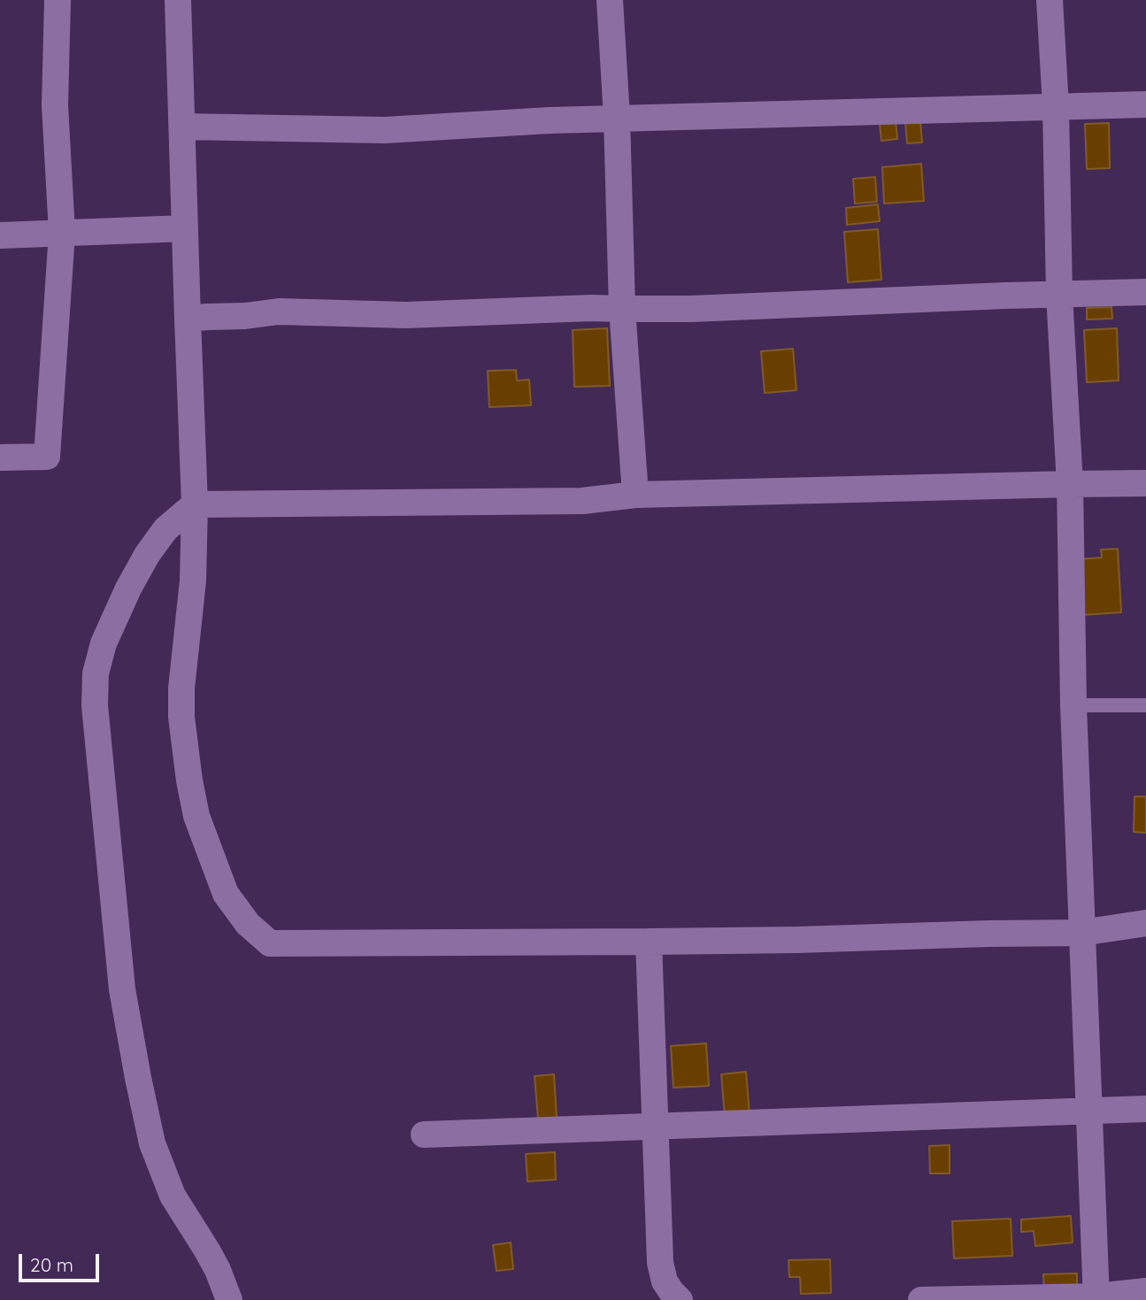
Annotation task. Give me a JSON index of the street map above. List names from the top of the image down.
{
  "scale_bar": "20 m"
}
